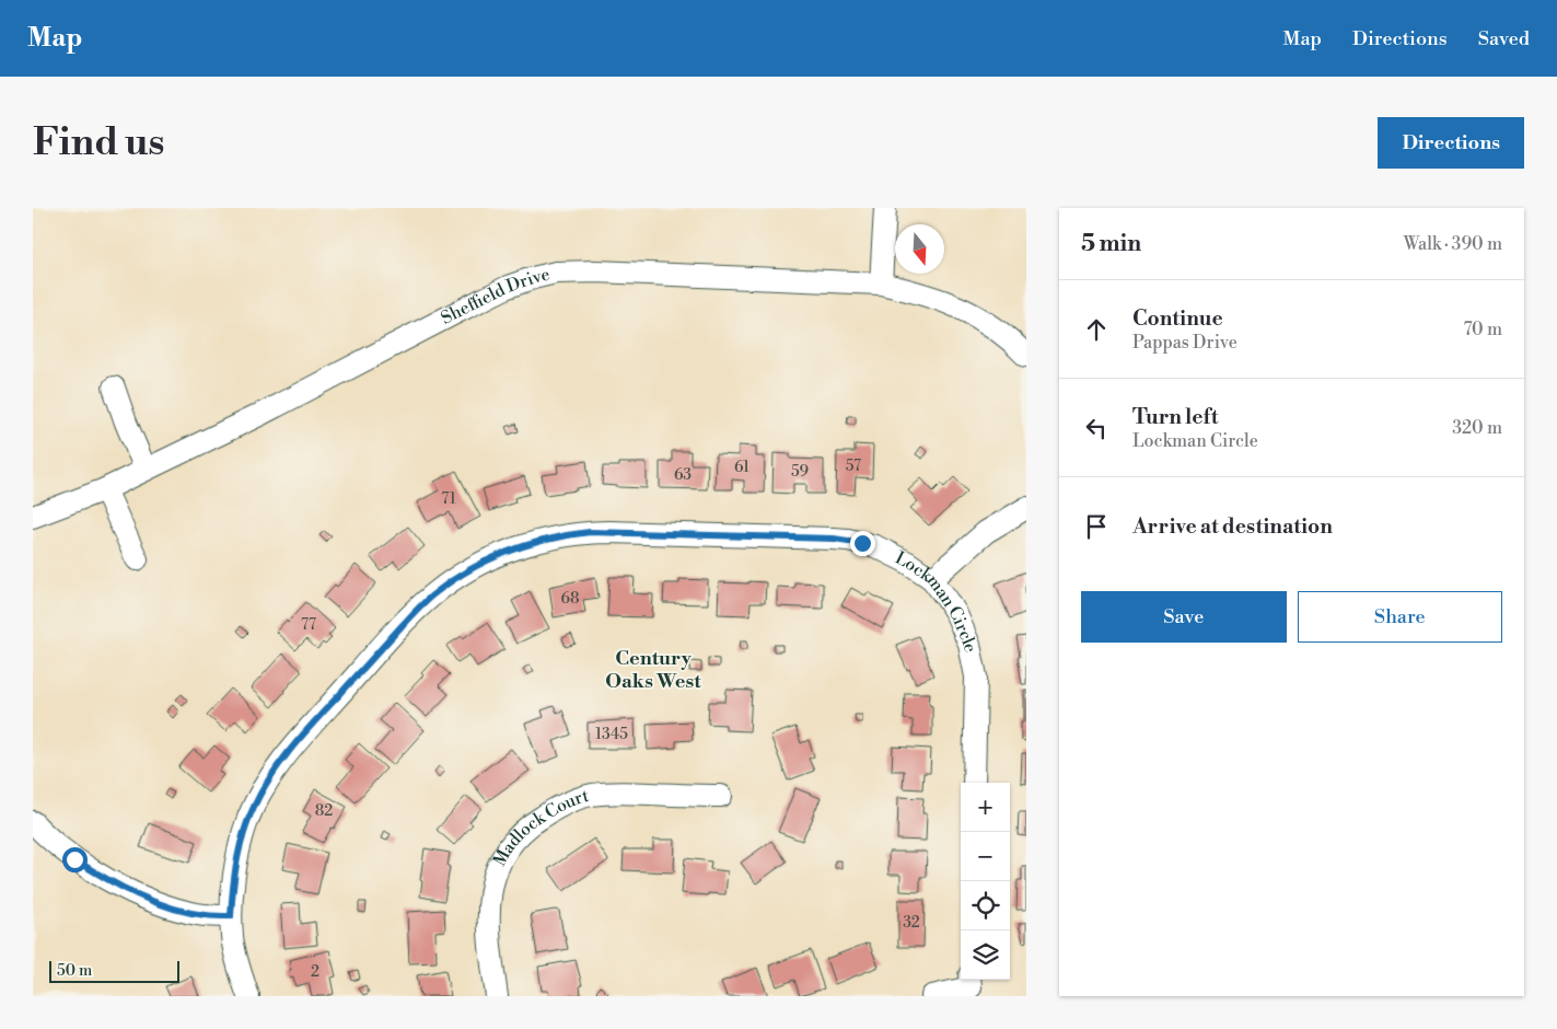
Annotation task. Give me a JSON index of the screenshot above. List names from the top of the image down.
{
  "streets": {
    "street": ["Sheffield Drive", "Lockman Circle", "Madlock Court"]
  },
  "districts": ["Century Oaks West"],
  "house_numbers": [
    "57",
    "61",
    "59",
    "63",
    "71",
    "68",
    "77",
    "1345",
    "82",
    "32",
    "2"
  ],
  "scale_bar": "50 m",
  "north": "bottom",
  "page": {
    "header": "Map",
    "nav": ["Map", "Directions", "Saved"],
    "buttons": [
      "Directions",
      ["Save", "Share"]
    ],
    "title": "Find us",
    "heading": ["5 min", "Walk · 390 m"],
    "list": [
      ["Continue", "Pappas Drive", "70 m"],
      ["Turn left", "Lockman Circle", "320 m"],
      "Arrive at destination"
    ],
    "map_buttons": ["+", "−"],
    "scale": "50 m"
  }
}
